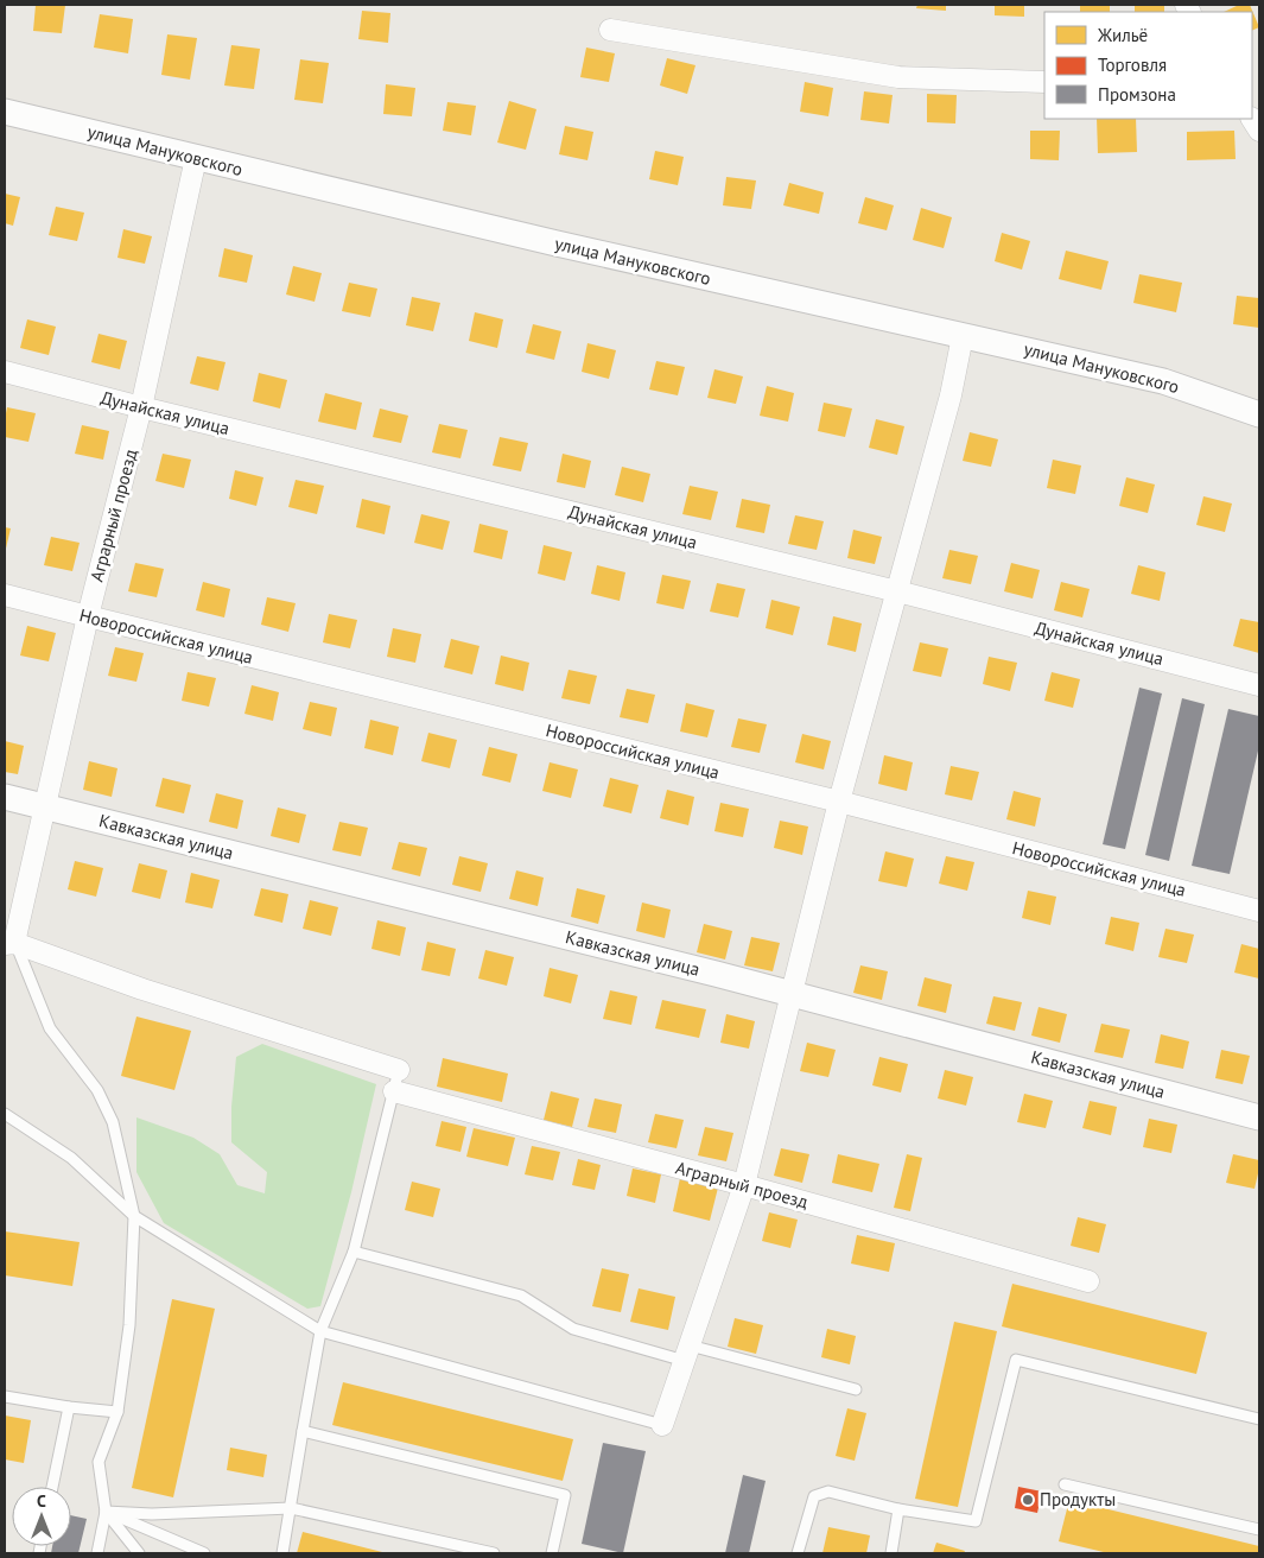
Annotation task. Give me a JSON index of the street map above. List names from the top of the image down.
{
  "streets": {
    "street": [
      "улица Мануковского",
      "Дунайская улица",
      "Аграрный проезд",
      "Новороссийская улица",
      "Кавказская улица"
    ]
  },
  "crossings": [
    ["улица Мануковского", "Аграрный проезд"],
    ["Дунайская улица", "Аграрный проезд"],
    ["Аграрный проезд", "Новороссийская улица"],
    ["Аграрный проезд", "Кавказская улица"]
  ],
  "places": ["Продукты"],
  "legend": ["Жильё", "Торговля", "Промзона"],
  "north": "top"
}
